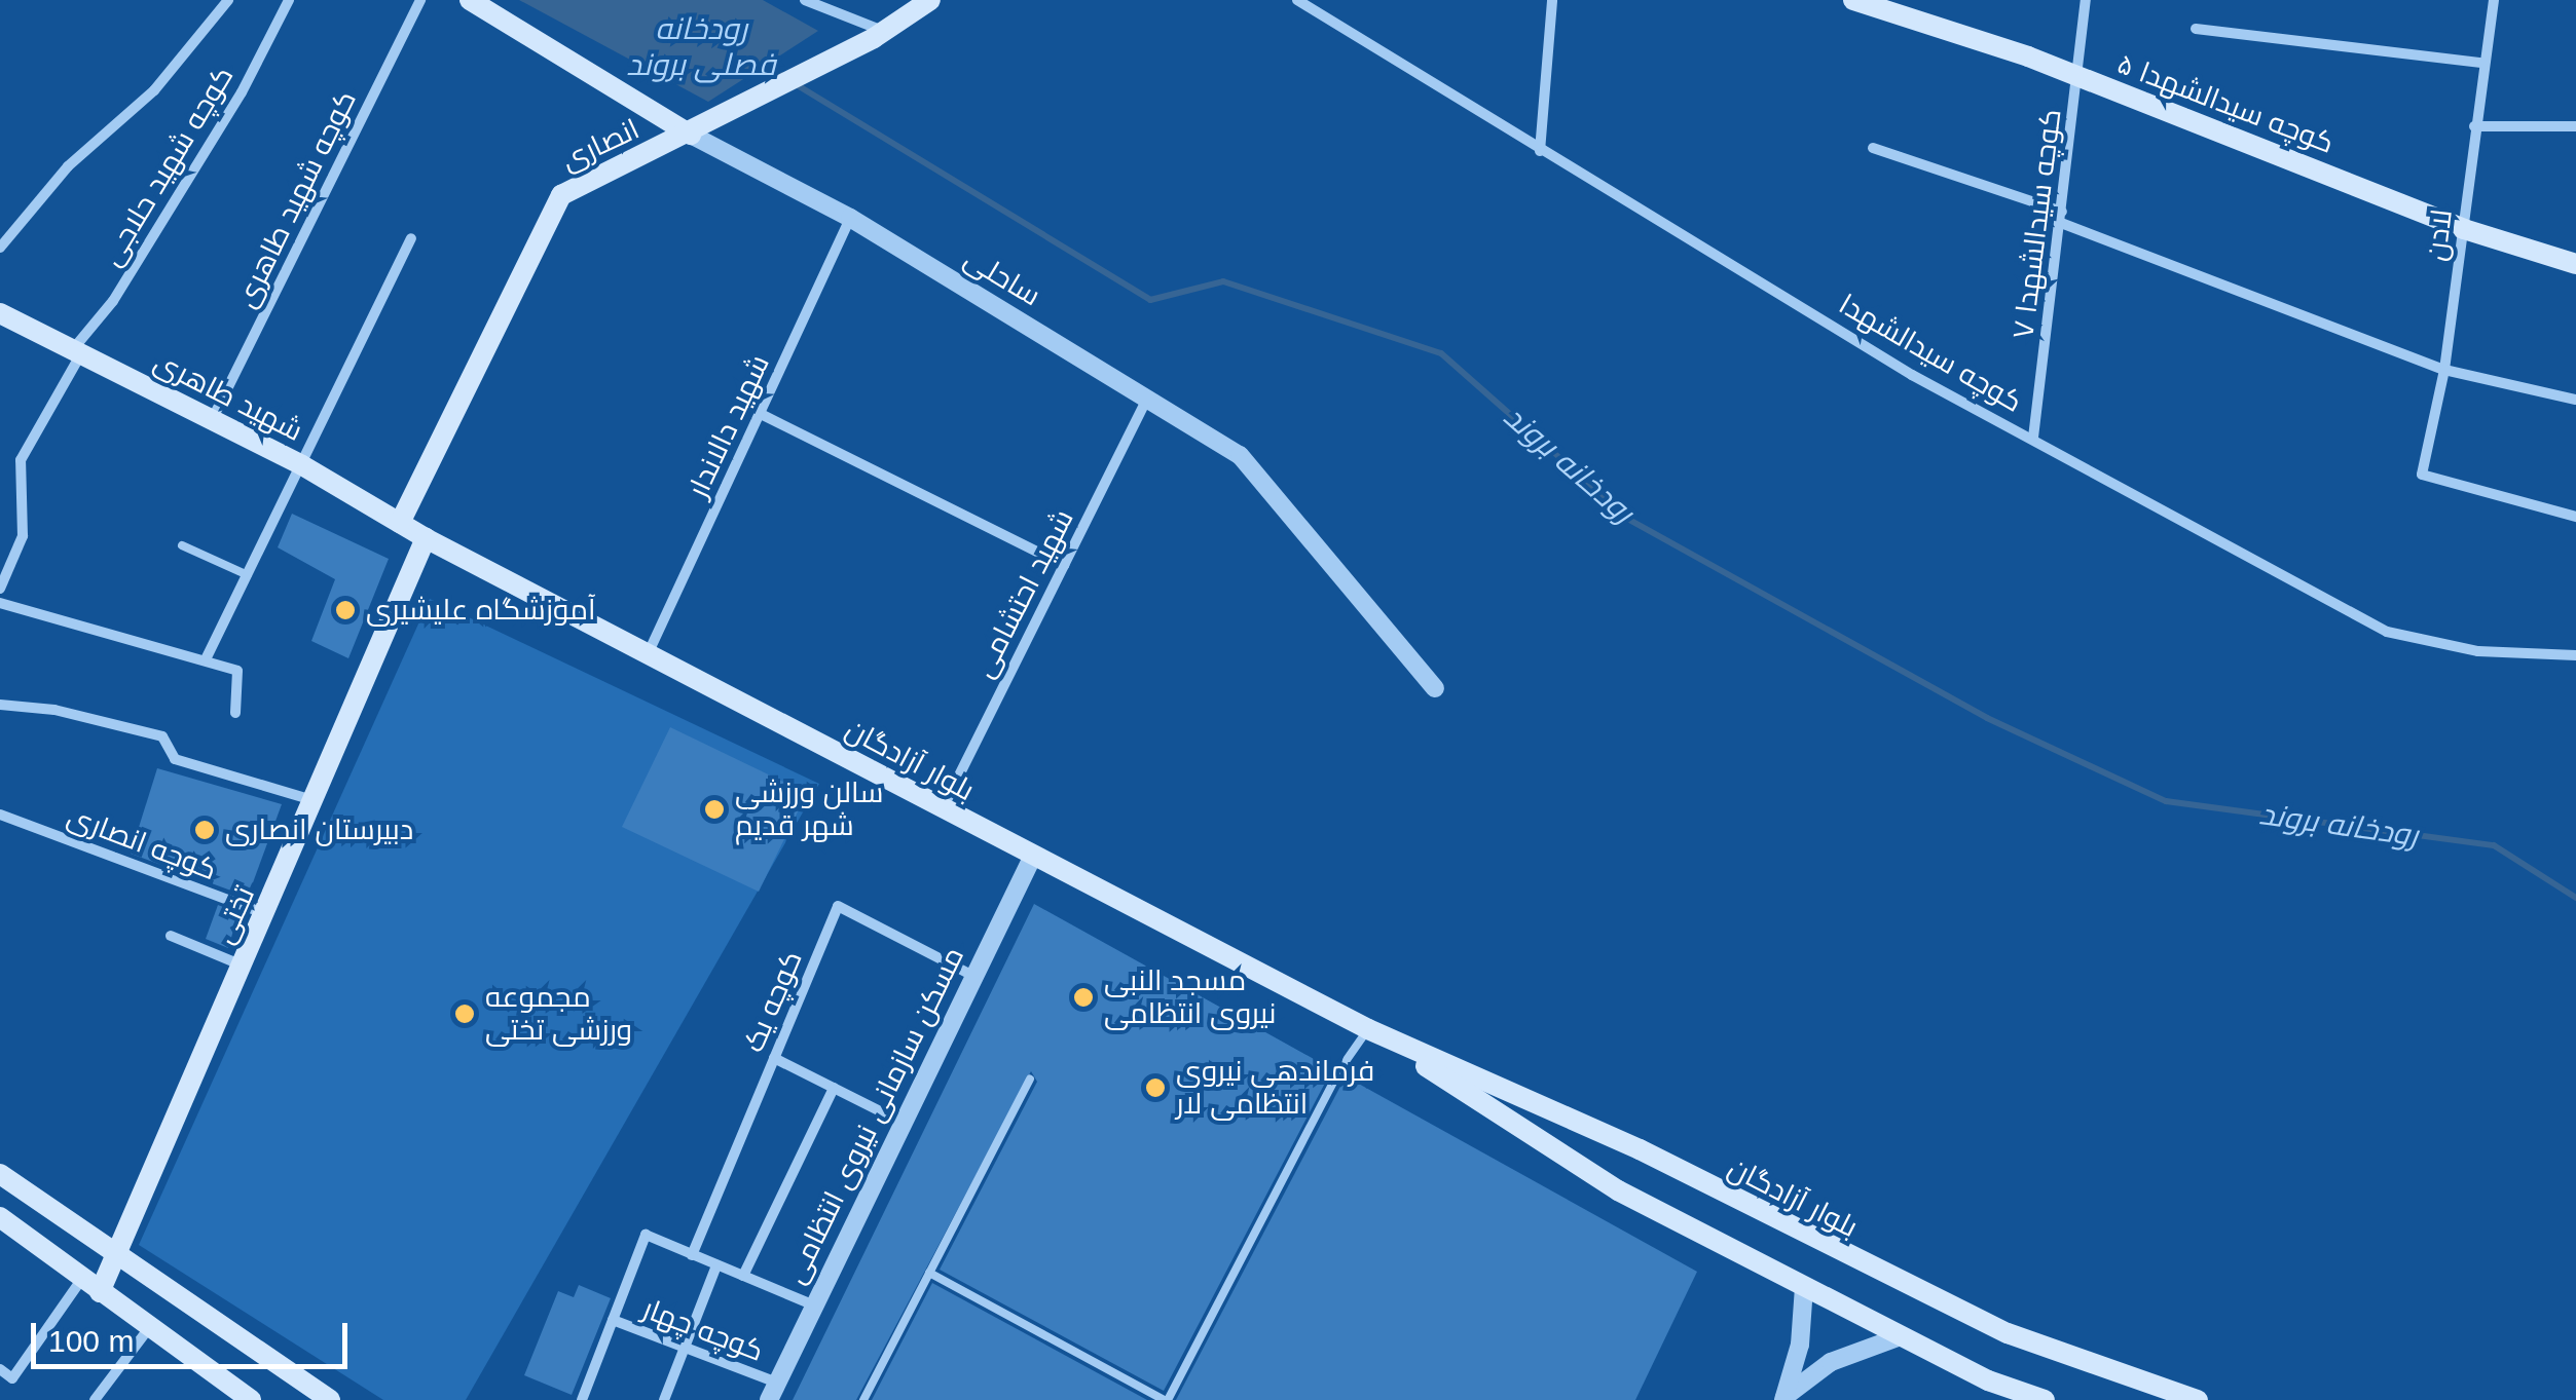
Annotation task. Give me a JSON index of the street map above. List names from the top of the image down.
{
  "streets": {
    "main road": [
      "کوچه سیدالشهدا ۵",
      "انصاری",
      "ساحلی",
      "شهید طاهری",
      "بلوار آزادگان",
      "تختی"
    ],
    "street": [
      "کوچه شهید حلاجی",
      "کوچه شهید طاهری",
      "کوچه سیدالشهدا ۷",
      "لادن",
      "کوچه سیدالشهدا",
      "شهید دالاندار",
      "شهید احتشامی",
      "کوچه انصاری",
      "کوچه یک",
      "مسکن سازمانی نیروی انتظامی",
      "کوچه چهار"
    ]
  },
  "crossings": [
    ["کوچه سیدالشهدا ۵", "کوچه سیدالشهدا ۷"],
    ["کوچه سیدالشهدا ۵", "لادن"],
    ["انصاری", "ساحلی"],
    ["انصاری", "شهید طاهری"],
    ["کوچه شهید حلاجی", "شهید طاهری"],
    ["کوچه شهید طاهری", "شهید طاهری"],
    ["کوچه سیدالشهدا ۷", "کوچه سیدالشهدا"],
    ["ساحلی", "شهید دالاندار"],
    ["ساحلی", "شهید احتشامی"],
    ["شهید طاهری", "بلوار آزادگان"],
    ["شهید طاهری", "تختی"],
    ["شهید دالاندار", "بلوار آزادگان"],
    ["شهید احتشامی", "بلوار آزادگان"],
    ["بلوار آزادگان", "تختی"],
    ["بلوار آزادگان", "مسکن سازمانی نیروی انتظامی"],
    ["کوچه انصاری", "تختی"],
    ["کوچه یک", "مسکن سازمانی نیروی انتظامی"],
    ["مسکن سازمانی نیروی انتظامی", "کوچه چهار"]
  ],
  "water": ["رودخانه فصلی بروند", "رودخانه بروند"],
  "places": [
    "آموزشگاه علیشیری",
    "سالن ورزشی شهر قدیم",
    "دبیرستان انصاری",
    "مسجد النبی نیروی انتظامی",
    "مجموعه ورزشی تختی",
    "فرماندهی نیروی انتظامی لار"
  ],
  "scale_bar": "100 m"
}
